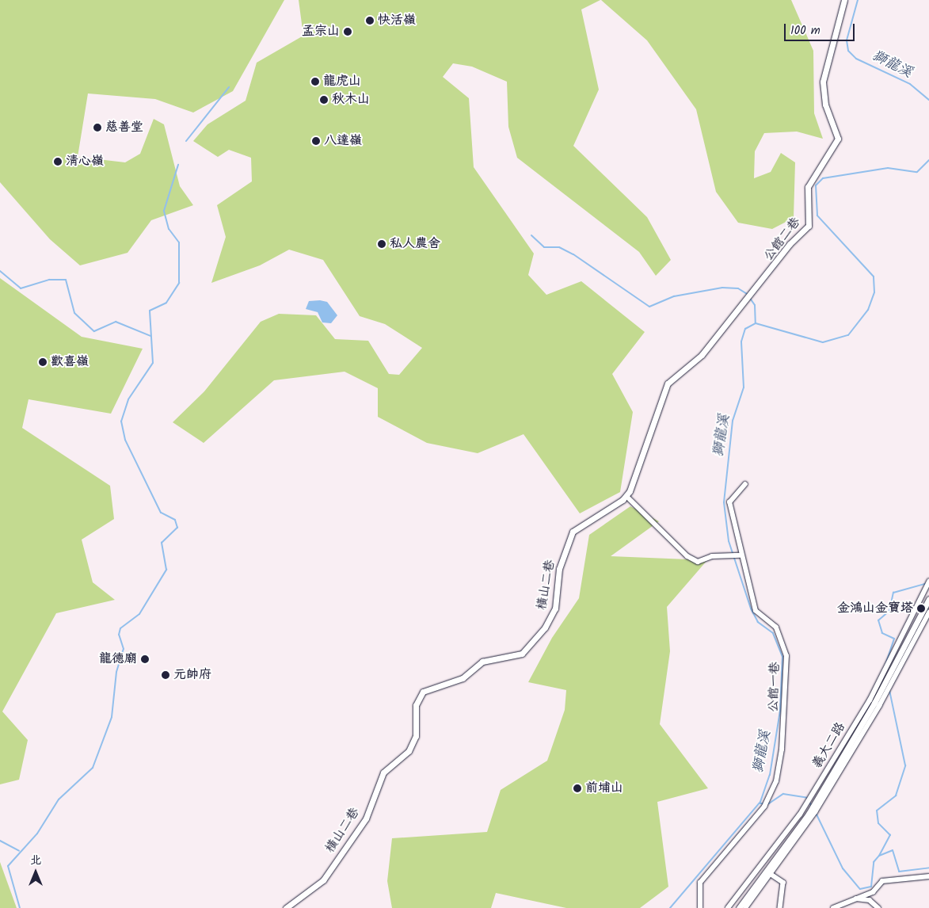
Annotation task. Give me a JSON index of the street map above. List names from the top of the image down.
{
  "streets": {
    "street": [
      "公館二巷",
      "橫山二巷",
      "公館一巷",
      "義大二路"
    ]
  },
  "crossings": [
    ["公館二巷", "橫山二巷"]
  ],
  "water": ["獅龍溪"],
  "places": [
    "快活嶺",
    "孟宗山",
    "龍虎山",
    "秋木山",
    "慈善堂",
    "八達嶺",
    "清心嶺",
    "私人農舍",
    "歡喜嶺",
    "金鴻山金寶塔",
    "龍德廟",
    "元帥府",
    "前埔山"
  ],
  "scale_bar": "100 m",
  "north": "top"
}
